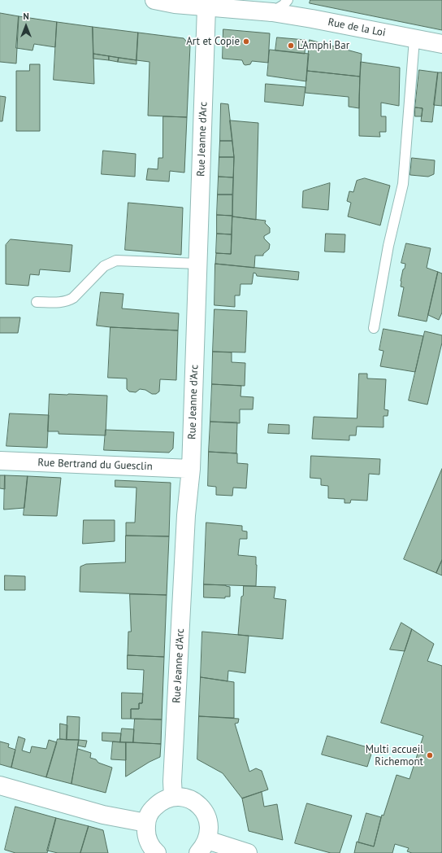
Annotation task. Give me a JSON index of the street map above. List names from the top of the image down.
{
  "streets": {
    "street": ["Rue de la Loi", "Rue Jeanne d'Arc", "Rue Bertrand du Guesclin"]
  },
  "crossings": [
    ["Rue de la Loi", "Rue Jeanne d'Arc"],
    ["Rue Jeanne d'Arc", "Rue Bertrand du Guesclin"]
  ],
  "places": ["Art et Copie", "L'Amphi Bar", "Multi accueil Richemont"],
  "north": "top"
}
